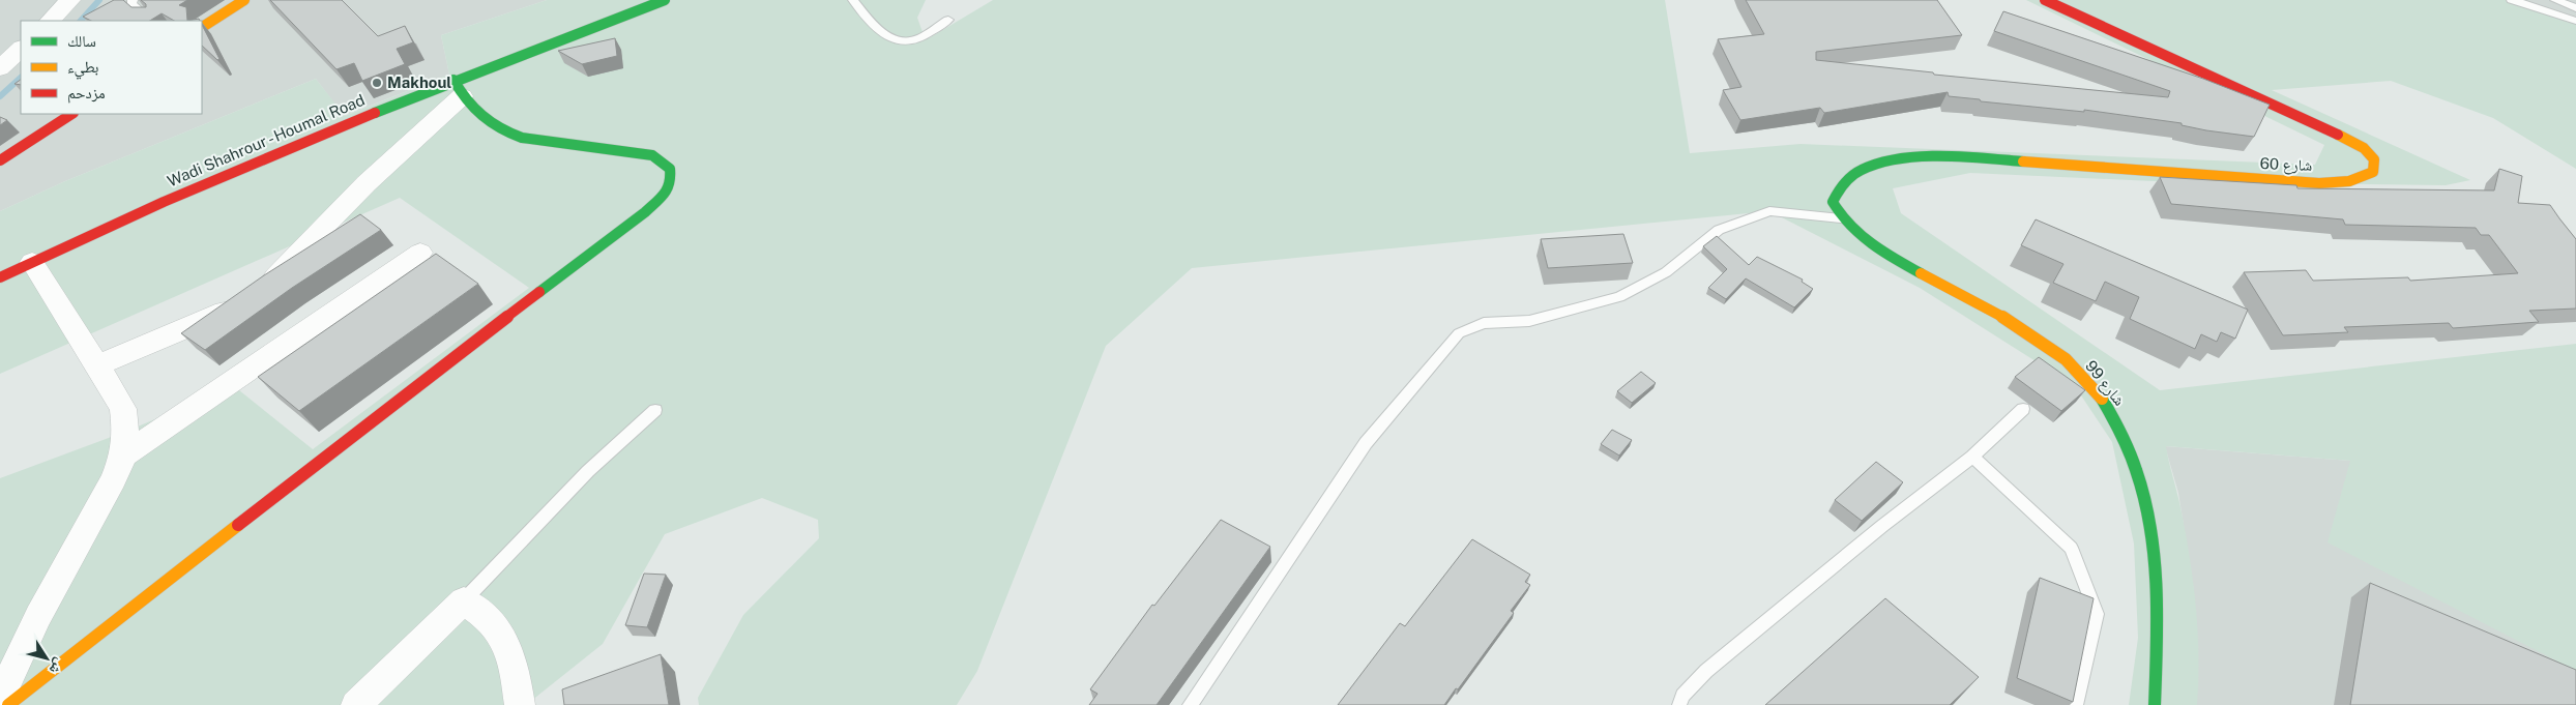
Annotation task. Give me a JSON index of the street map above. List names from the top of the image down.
{
  "streets": {
    "street": ["Wadi Shahrour - Houmal Road", "شارع 60", "شارع 99"]
  },
  "crossings": [
    ["شارع 60", "شارع 99"]
  ],
  "places": ["Makhoul"],
  "legend": ["سالك", "بطيء", "مزدحم"],
  "north": "bottom right"
}
